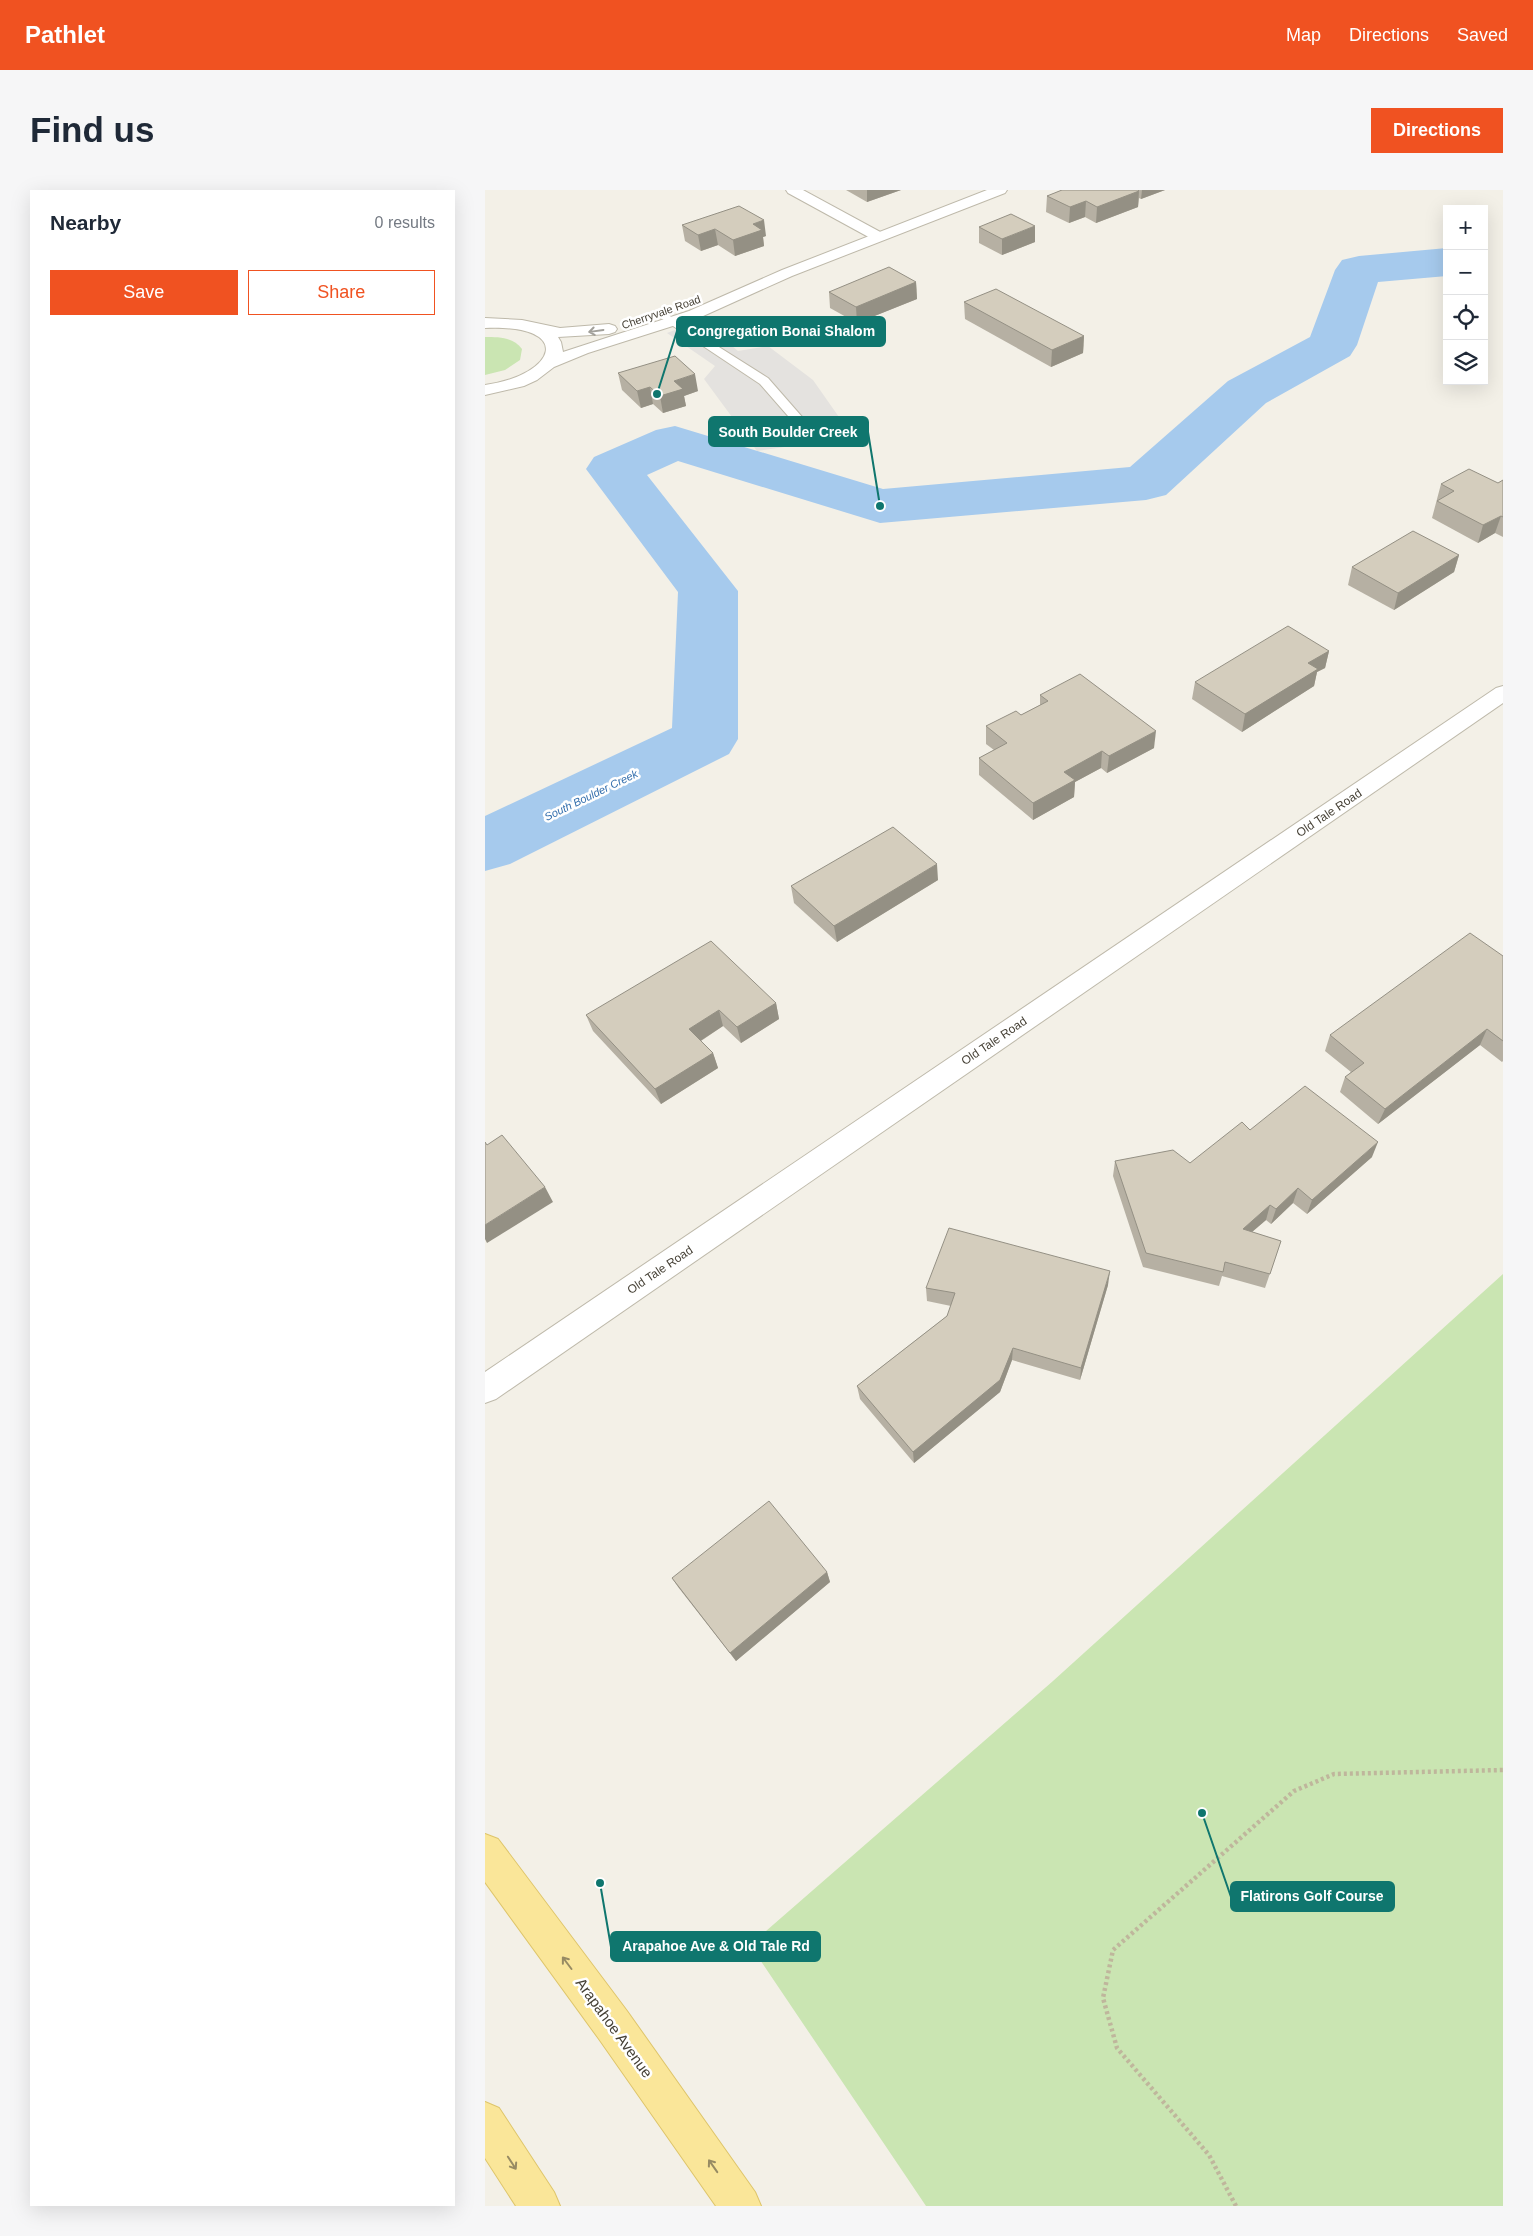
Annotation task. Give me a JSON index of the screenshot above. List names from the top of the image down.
{
  "streets": {
    "main road": ["Arapahoe Avenue"],
    "street": ["Cherryvale Road", "Old Tale Road"]
  },
  "one_way": ["Arapahoe Avenue"],
  "water": ["South Boulder Creek"],
  "places": [
    "Congregation Bonai Shalom",
    "South Boulder Creek",
    "Flatirons Golf Course",
    "Arapahoe Ave & Old Tale Rd"
  ],
  "page": {
    "header": "Pathlet",
    "nav": ["Map", "Directions", "Saved"],
    "buttons": [
      "Directions",
      ["Save", "Share"]
    ],
    "title": "Find us",
    "heading": ["Nearby", "0 results"],
    "map_buttons": ["+", "−"]
  }
}
